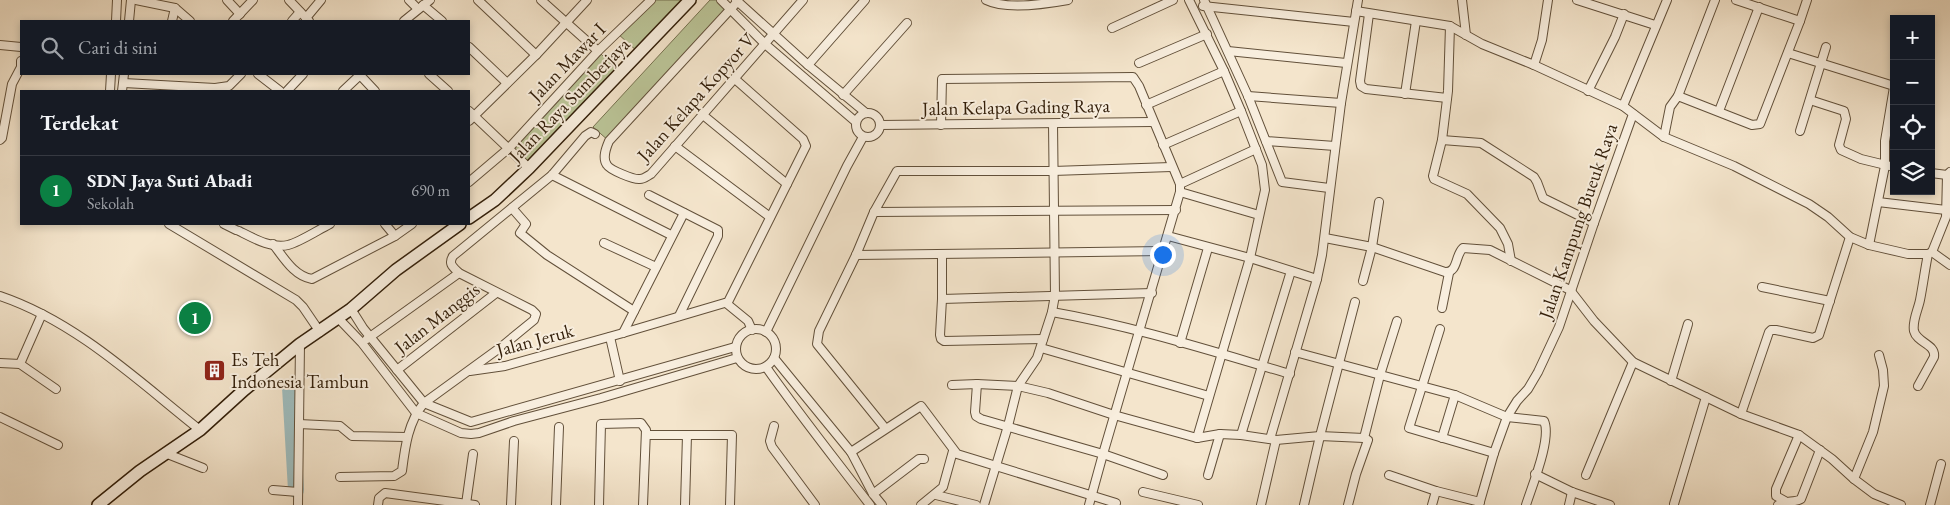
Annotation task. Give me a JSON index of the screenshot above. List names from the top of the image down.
{
  "streets": {
    "street": [
      "Jalan Mawar I",
      "Jalan Kelapa Kopyor V",
      "Jalan Raya Sumberjaya",
      "Jalan Kelapa Gading Raya",
      "Jalan Kampung Bueuk Raya",
      "Jalan Manggis",
      "Jalan Jeruk"
    ]
  },
  "places": {
    "building": ["Es Teh Indonesia Tambun"]
  },
  "page": {
    "map_buttons": ["+", "−"],
    "search": "Cari di sini",
    "heading": "Terdekat",
    "list": [
      {
        "mark": "1",
        "name": "SDN Jaya Suti Abadi",
        "note": "Sekolah",
        "value": "690 m"
      }
    ],
    "pins": "1"
  }
}
